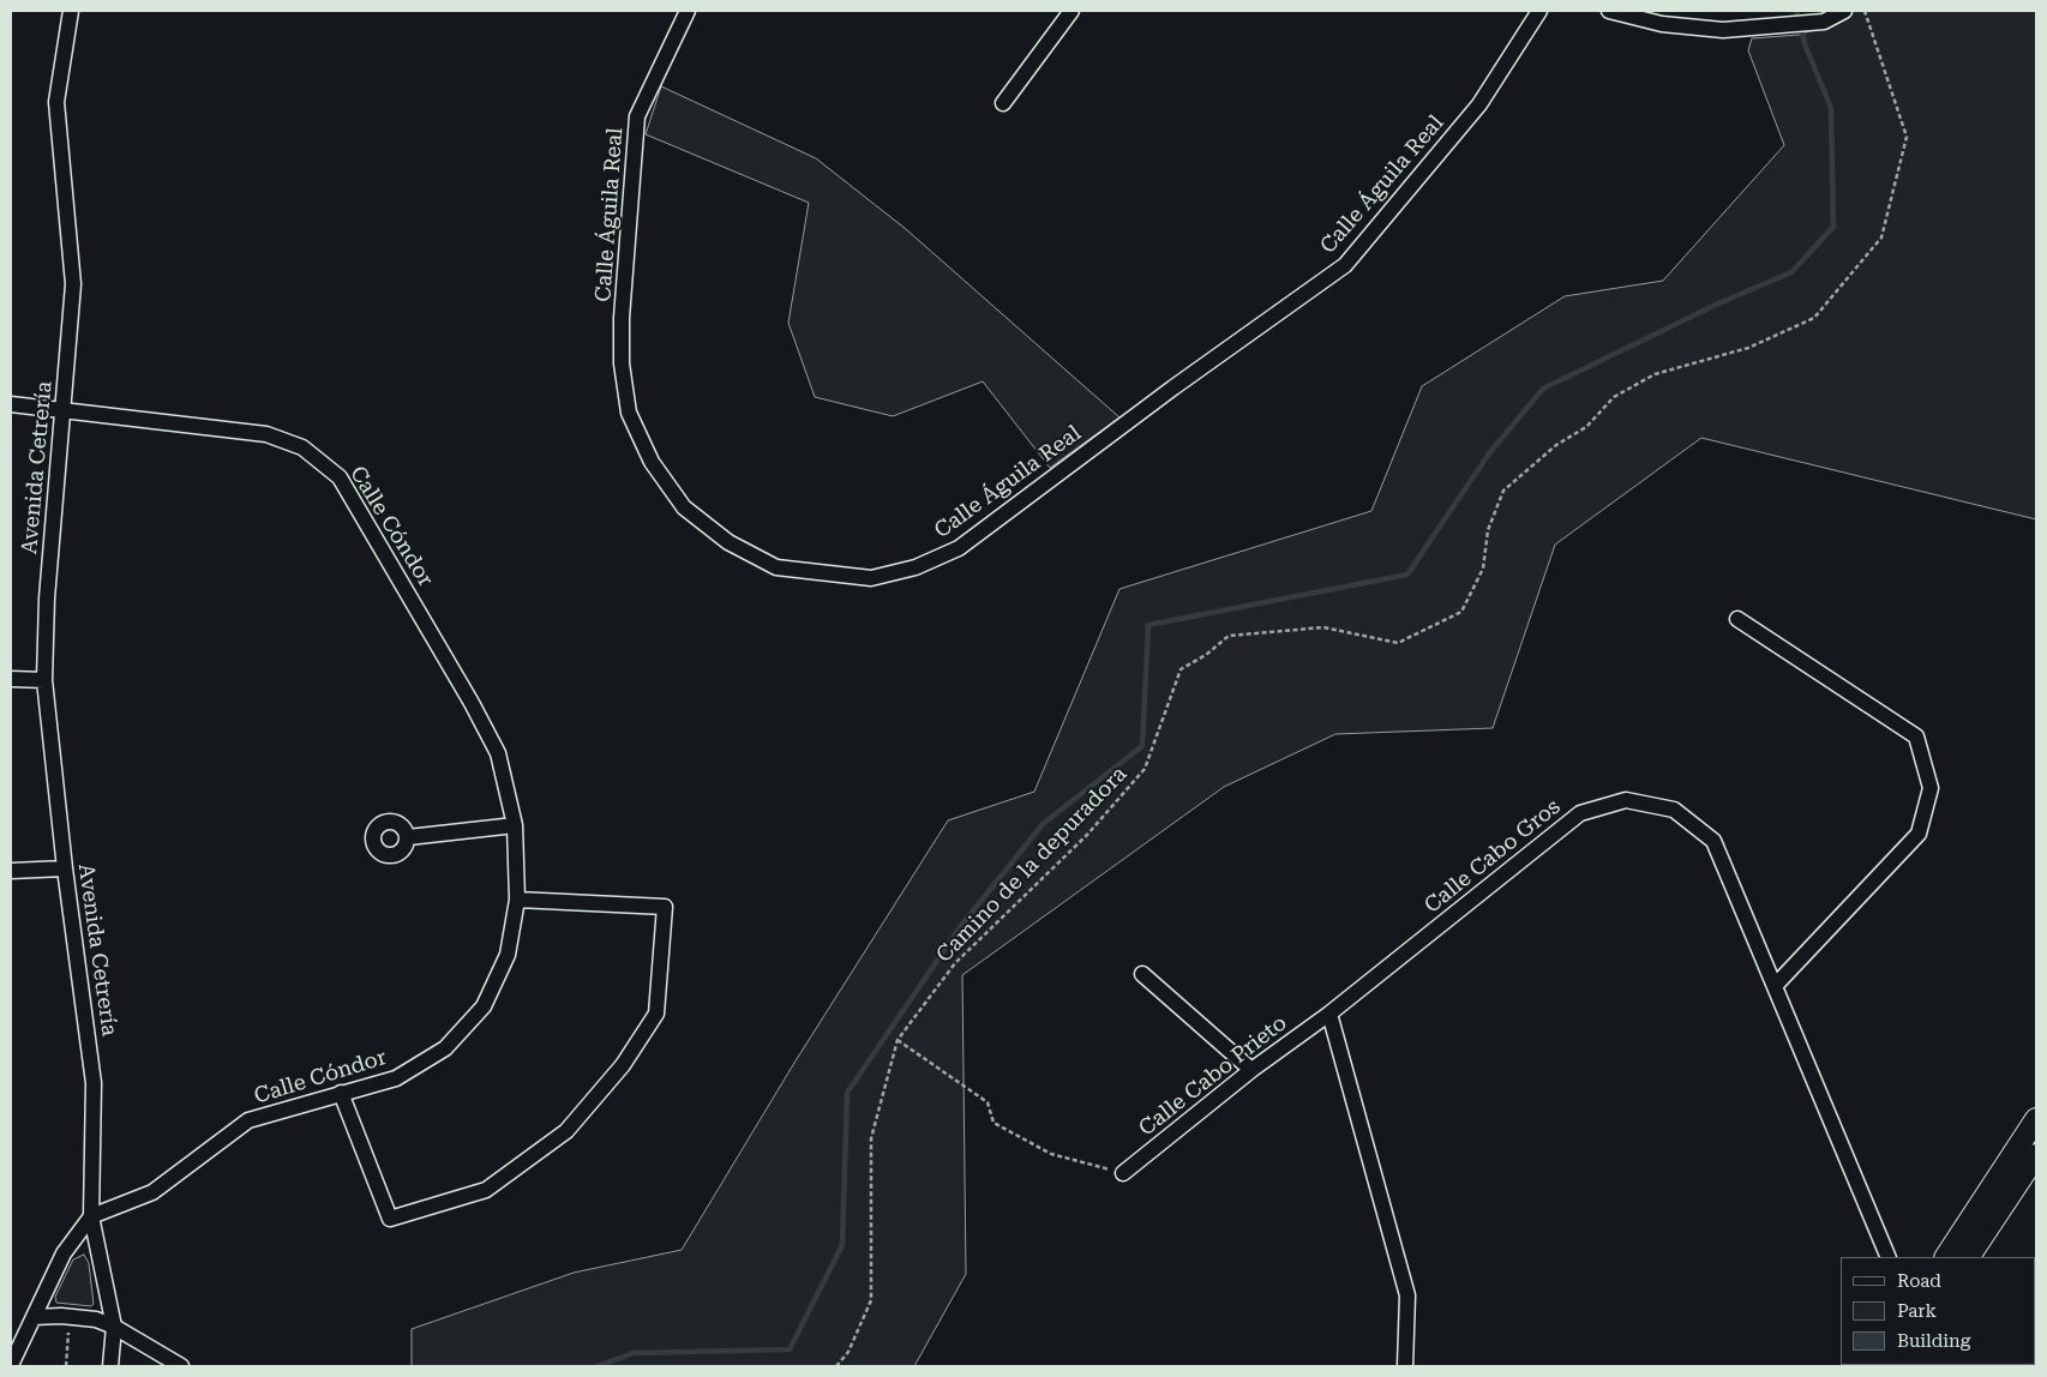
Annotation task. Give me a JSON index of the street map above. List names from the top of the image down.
{
  "streets": {
    "street": [
      "Calle Águila Real",
      "Avenida Cetrería",
      "Calle Cóndor",
      "Calle Cabo Gros",
      "Calle Cabo Prieto"
    ],
    "path": ["Camino de la depuradora"]
  },
  "crossings": [
    ["Avenida Cetrería", "Calle Cóndor"],
    ["Calle Cabo Gros", "Calle Cabo Prieto"]
  ],
  "legend": ["Road", "Park", "Building"]
}
